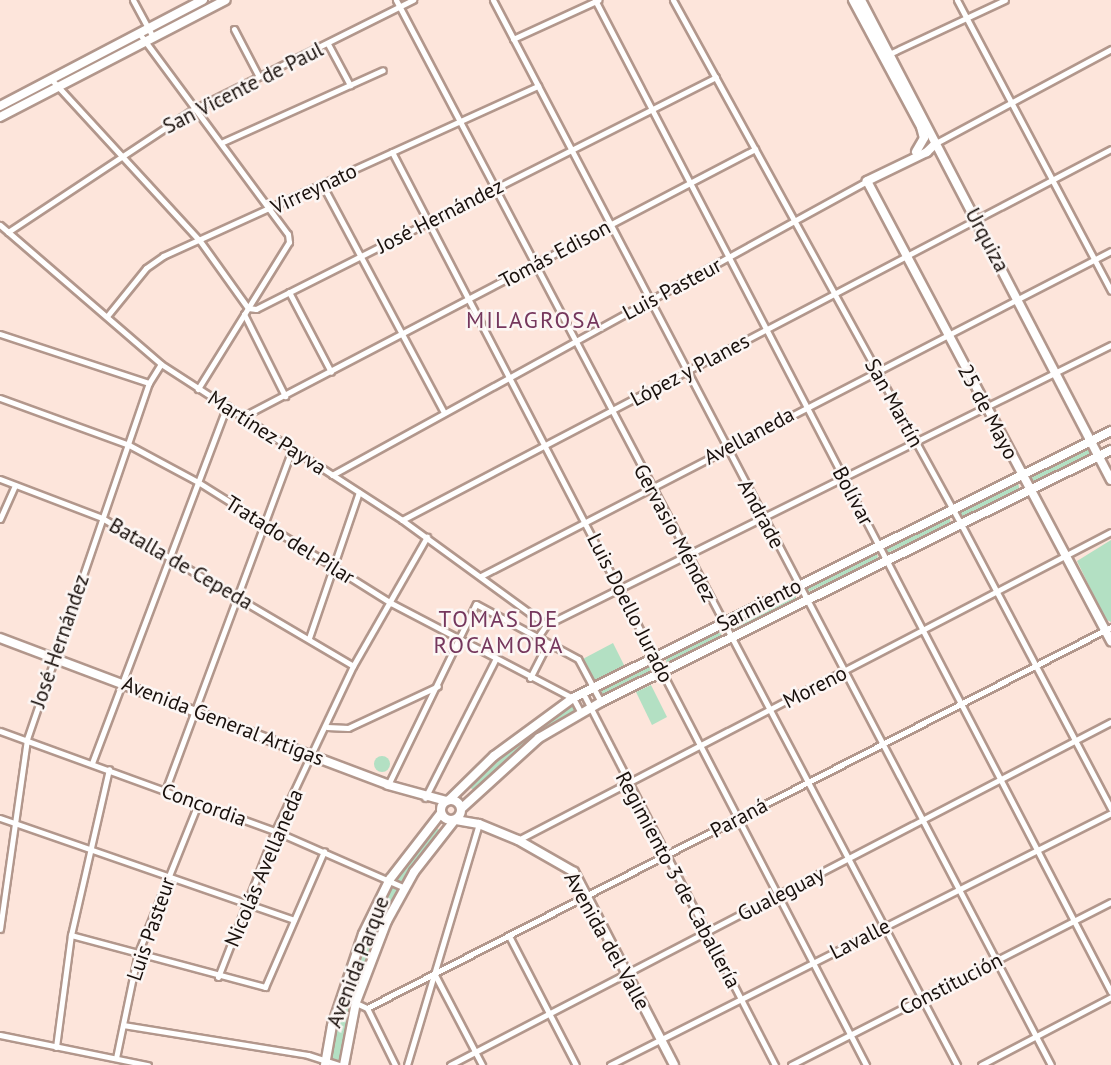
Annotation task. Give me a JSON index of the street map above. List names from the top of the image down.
{
  "streets": {
    "main road": [
      "Urquiza",
      "Luis Pasteur",
      "25 de Mayo",
      "Sarmiento",
      "Avenida General Artigas",
      "Avenida del Valle",
      "Avenida Parque"
    ],
    "street": [
      "San Vicente de Paul",
      "Virreynato",
      "José Hernández",
      "Tomás Edison",
      "López y Planes",
      "San Martín",
      "Martínez Payva",
      "Avellaneda",
      "Bolívar",
      "Andrade",
      "Gervasio Méndez",
      "Tratado del Pilar",
      "Batalla de Cepeda",
      "Luis Doello Jurado",
      "Moreno",
      "Concordia",
      "Paraná",
      "Nicolás Avellaneda",
      "Regimiento 3 de Caballería",
      "Gualeguay",
      "Lavalle",
      "Constitución"
    ]
  },
  "crossings": [
    ["San Vicente de Paul", "Martínez Payva"],
    ["San Vicente de Paul", "Gervasio Méndez"],
    ["Virreynato", "Martínez Payva"],
    ["Virreynato", "Andrade"],
    ["Virreynato", "Gervasio Méndez"],
    ["Virreynato", "Luis Doello Jurado"],
    ["José Hernández", "San Martín"],
    ["José Hernández", "Martínez Payva"],
    ["José Hernández", "Bolívar"],
    ["José Hernández", "Andrade"],
    ["José Hernández", "Gervasio Méndez"],
    ["José Hernández", "Tratado del Pilar"],
    ["José Hernández", "Batalla de Cepeda"],
    ["José Hernández", "Luis Doello Jurado"],
    ["José Hernández", "Avenida General Artigas"],
    ["José Hernández", "Concordia"],
    ["Urquiza", "Luis Pasteur"],
    ["Urquiza", "López y Planes"],
    ["Urquiza", "Avellaneda"],
    ["Urquiza", "Sarmiento"],
    ["Tomás Edison", "San Martín"],
    ["Tomás Edison", "Martínez Payva"],
    ["Tomás Edison", "Bolívar"],
    ["Tomás Edison", "Andrade"],
    ["Tomás Edison", "Gervasio Méndez"],
    ["Tomás Edison", "Luis Doello Jurado"],
    ["Luis Pasteur", "San Martín"],
    ["Luis Pasteur", "25 de Mayo"],
    ["Luis Pasteur", "Martínez Payva"],
    ["Luis Pasteur", "Bolívar"],
    ["Luis Pasteur", "Andrade"],
    ["Luis Pasteur", "Gervasio Méndez"],
    ["Luis Pasteur", "Luis Doello Jurado"],
    ["Luis Pasteur", "Concordia"],
    ["López y Planes", "San Martín"],
    ["López y Planes", "25 de Mayo"],
    ["López y Planes", "Martínez Payva"],
    ["López y Planes", "Bolívar"],
    ["López y Planes", "Andrade"],
    ["López y Planes", "Gervasio Méndez"],
    ["López y Planes", "Luis Doello Jurado"],
    ["San Martín", "Avellaneda"],
    ["San Martín", "Sarmiento"],
    ["San Martín", "Moreno"],
    ["San Martín", "Paraná"],
    ["San Martín", "Gualeguay"],
    ["San Martín", "Lavalle"],
    ["25 de Mayo", "Avellaneda"],
    ["25 de Mayo", "Sarmiento"],
    ["25 de Mayo", "Moreno"],
    ["25 de Mayo", "Paraná"],
    ["Martínez Payva", "Avellaneda"],
    ["Martínez Payva", "Nicolás Avellaneda"],
    ["Avellaneda", "Bolívar"],
    ["Avellaneda", "Andrade"],
    ["Avellaneda", "Gervasio Méndez"],
    ["Avellaneda", "Luis Doello Jurado"],
    ["Bolívar", "Sarmiento"],
    ["Bolívar", "Moreno"],
    ["Bolívar", "Paraná"],
    ["Bolívar", "Gualeguay"],
    ["Bolívar", "Lavalle"],
    ["Bolívar", "Constitución"],
    ["Andrade", "Sarmiento"],
    ["Andrade", "Moreno"],
    ["Andrade", "Paraná"],
    ["Andrade", "Gualeguay"],
    ["Andrade", "Lavalle"],
    ["Andrade", "Constitución"],
    ["Gervasio Méndez", "Sarmiento"],
    ["Gervasio Méndez", "Moreno"],
    ["Gervasio Méndez", "Paraná"],
    ["Gervasio Méndez", "Gualeguay"],
    ["Gervasio Méndez", "Lavalle"],
    ["Gervasio Méndez", "Constitución"],
    ["Tratado del Pilar", "Sarmiento"],
    ["Tratado del Pilar", "Nicolás Avellaneda"],
    ["Batalla de Cepeda", "Nicolás Avellaneda"],
    ["Sarmiento", "Luis Doello Jurado"],
    ["Sarmiento", "Avenida General Artigas"],
    ["Sarmiento", "Regimiento 3 de Caballería"],
    ["Sarmiento", "Avenida Parque"],
    ["Luis Doello Jurado", "Moreno"],
    ["Luis Doello Jurado", "Paraná"],
    ["Luis Doello Jurado", "Gualeguay"],
    ["Luis Doello Jurado", "Lavalle"],
    ["Luis Doello Jurado", "Constitución"],
    ["Moreno", "Regimiento 3 de Caballería"],
    ["Moreno", "Avenida del Valle"],
    ["Avenida General Artigas", "Nicolás Avellaneda"],
    ["Concordia", "Nicolás Avellaneda"],
    ["Concordia", "Avenida Parque"],
    ["Paraná", "Regimiento 3 de Caballería"],
    ["Paraná", "Avenida del Valle"],
    ["Regimiento 3 de Caballería", "Gualeguay"],
    ["Regimiento 3 de Caballería", "Lavalle"],
    ["Gualeguay", "Avenida del Valle"],
    ["Lavalle", "Avenida del Valle"]
  ],
  "districts": ["MILAGROSA", "TOMAS DE ROCAMORA"]
}
